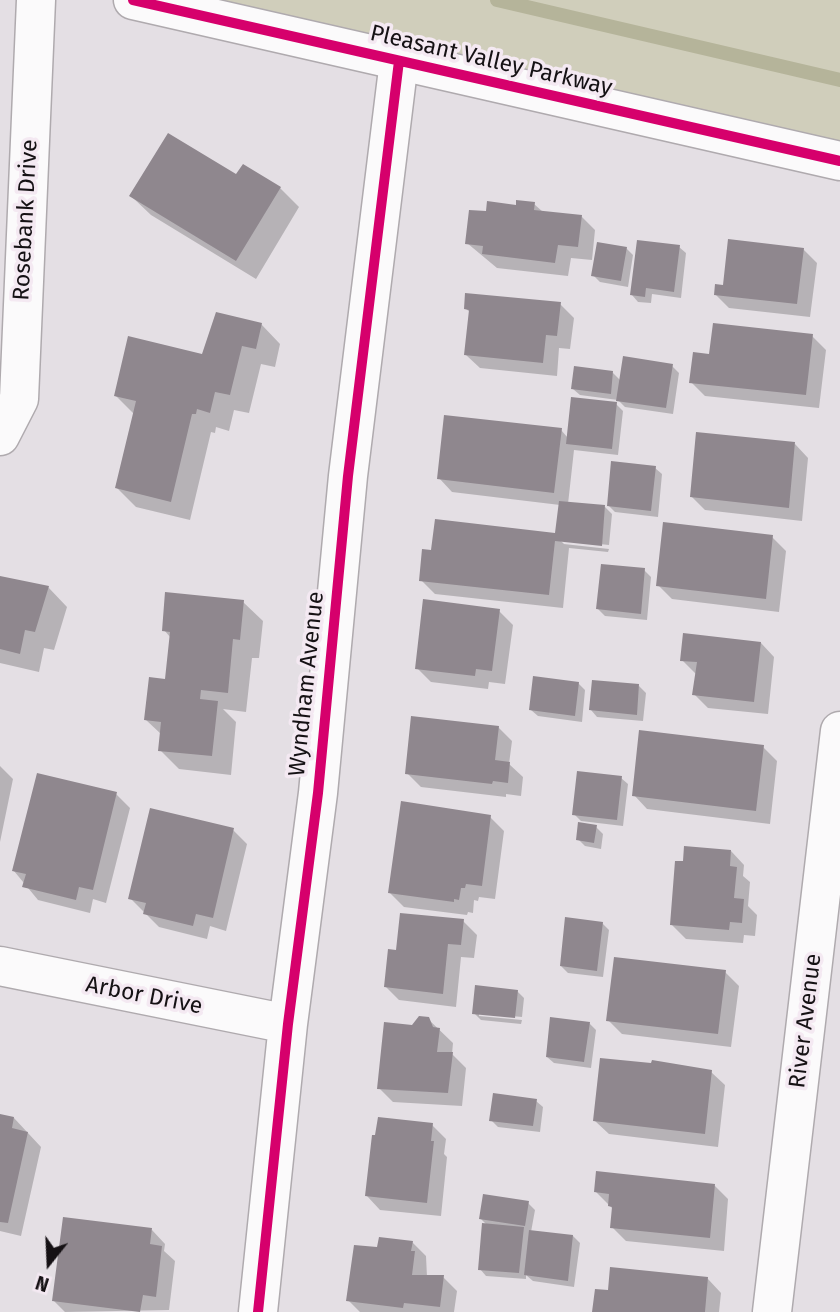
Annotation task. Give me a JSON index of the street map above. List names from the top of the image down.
{
  "streets": {
    "street": [
      "Pleasant Valley Parkway",
      "Rosebank Drive",
      "Wyndham Avenue",
      "Arbor Drive",
      "River Avenue"
    ]
  },
  "crossings": [
    ["Pleasant Valley Parkway", "Wyndham Avenue"],
    ["Wyndham Avenue", "Arbor Drive"]
  ],
  "north": "bottom"
}
